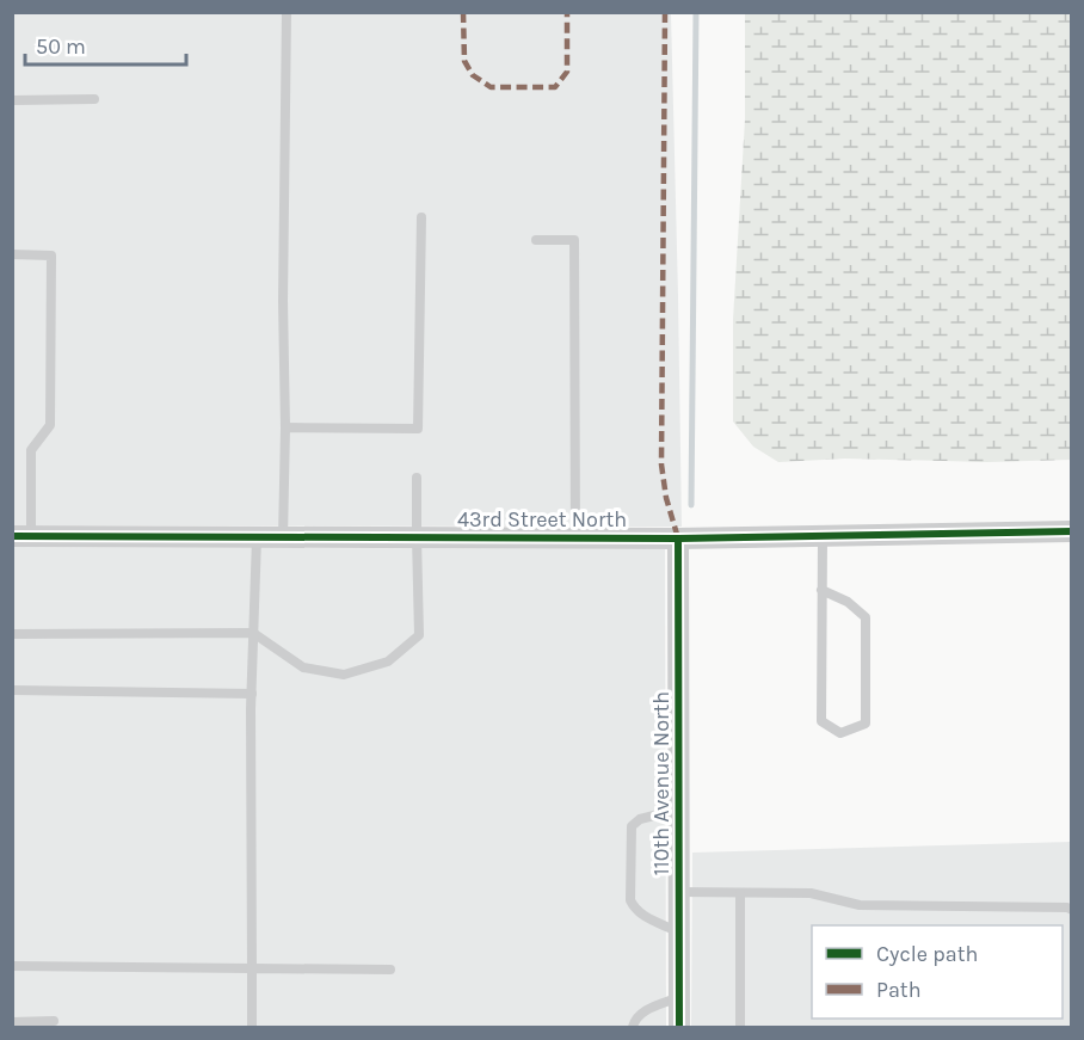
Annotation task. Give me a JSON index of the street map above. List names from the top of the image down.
{
  "streets": {
    "street": ["43rd Street North", "110th Avenue North"]
  },
  "crossings": [
    ["43rd Street North", "110th Avenue North"]
  ],
  "legend": ["Cycle path", "Path"],
  "scale_bar": "50 m"
}
